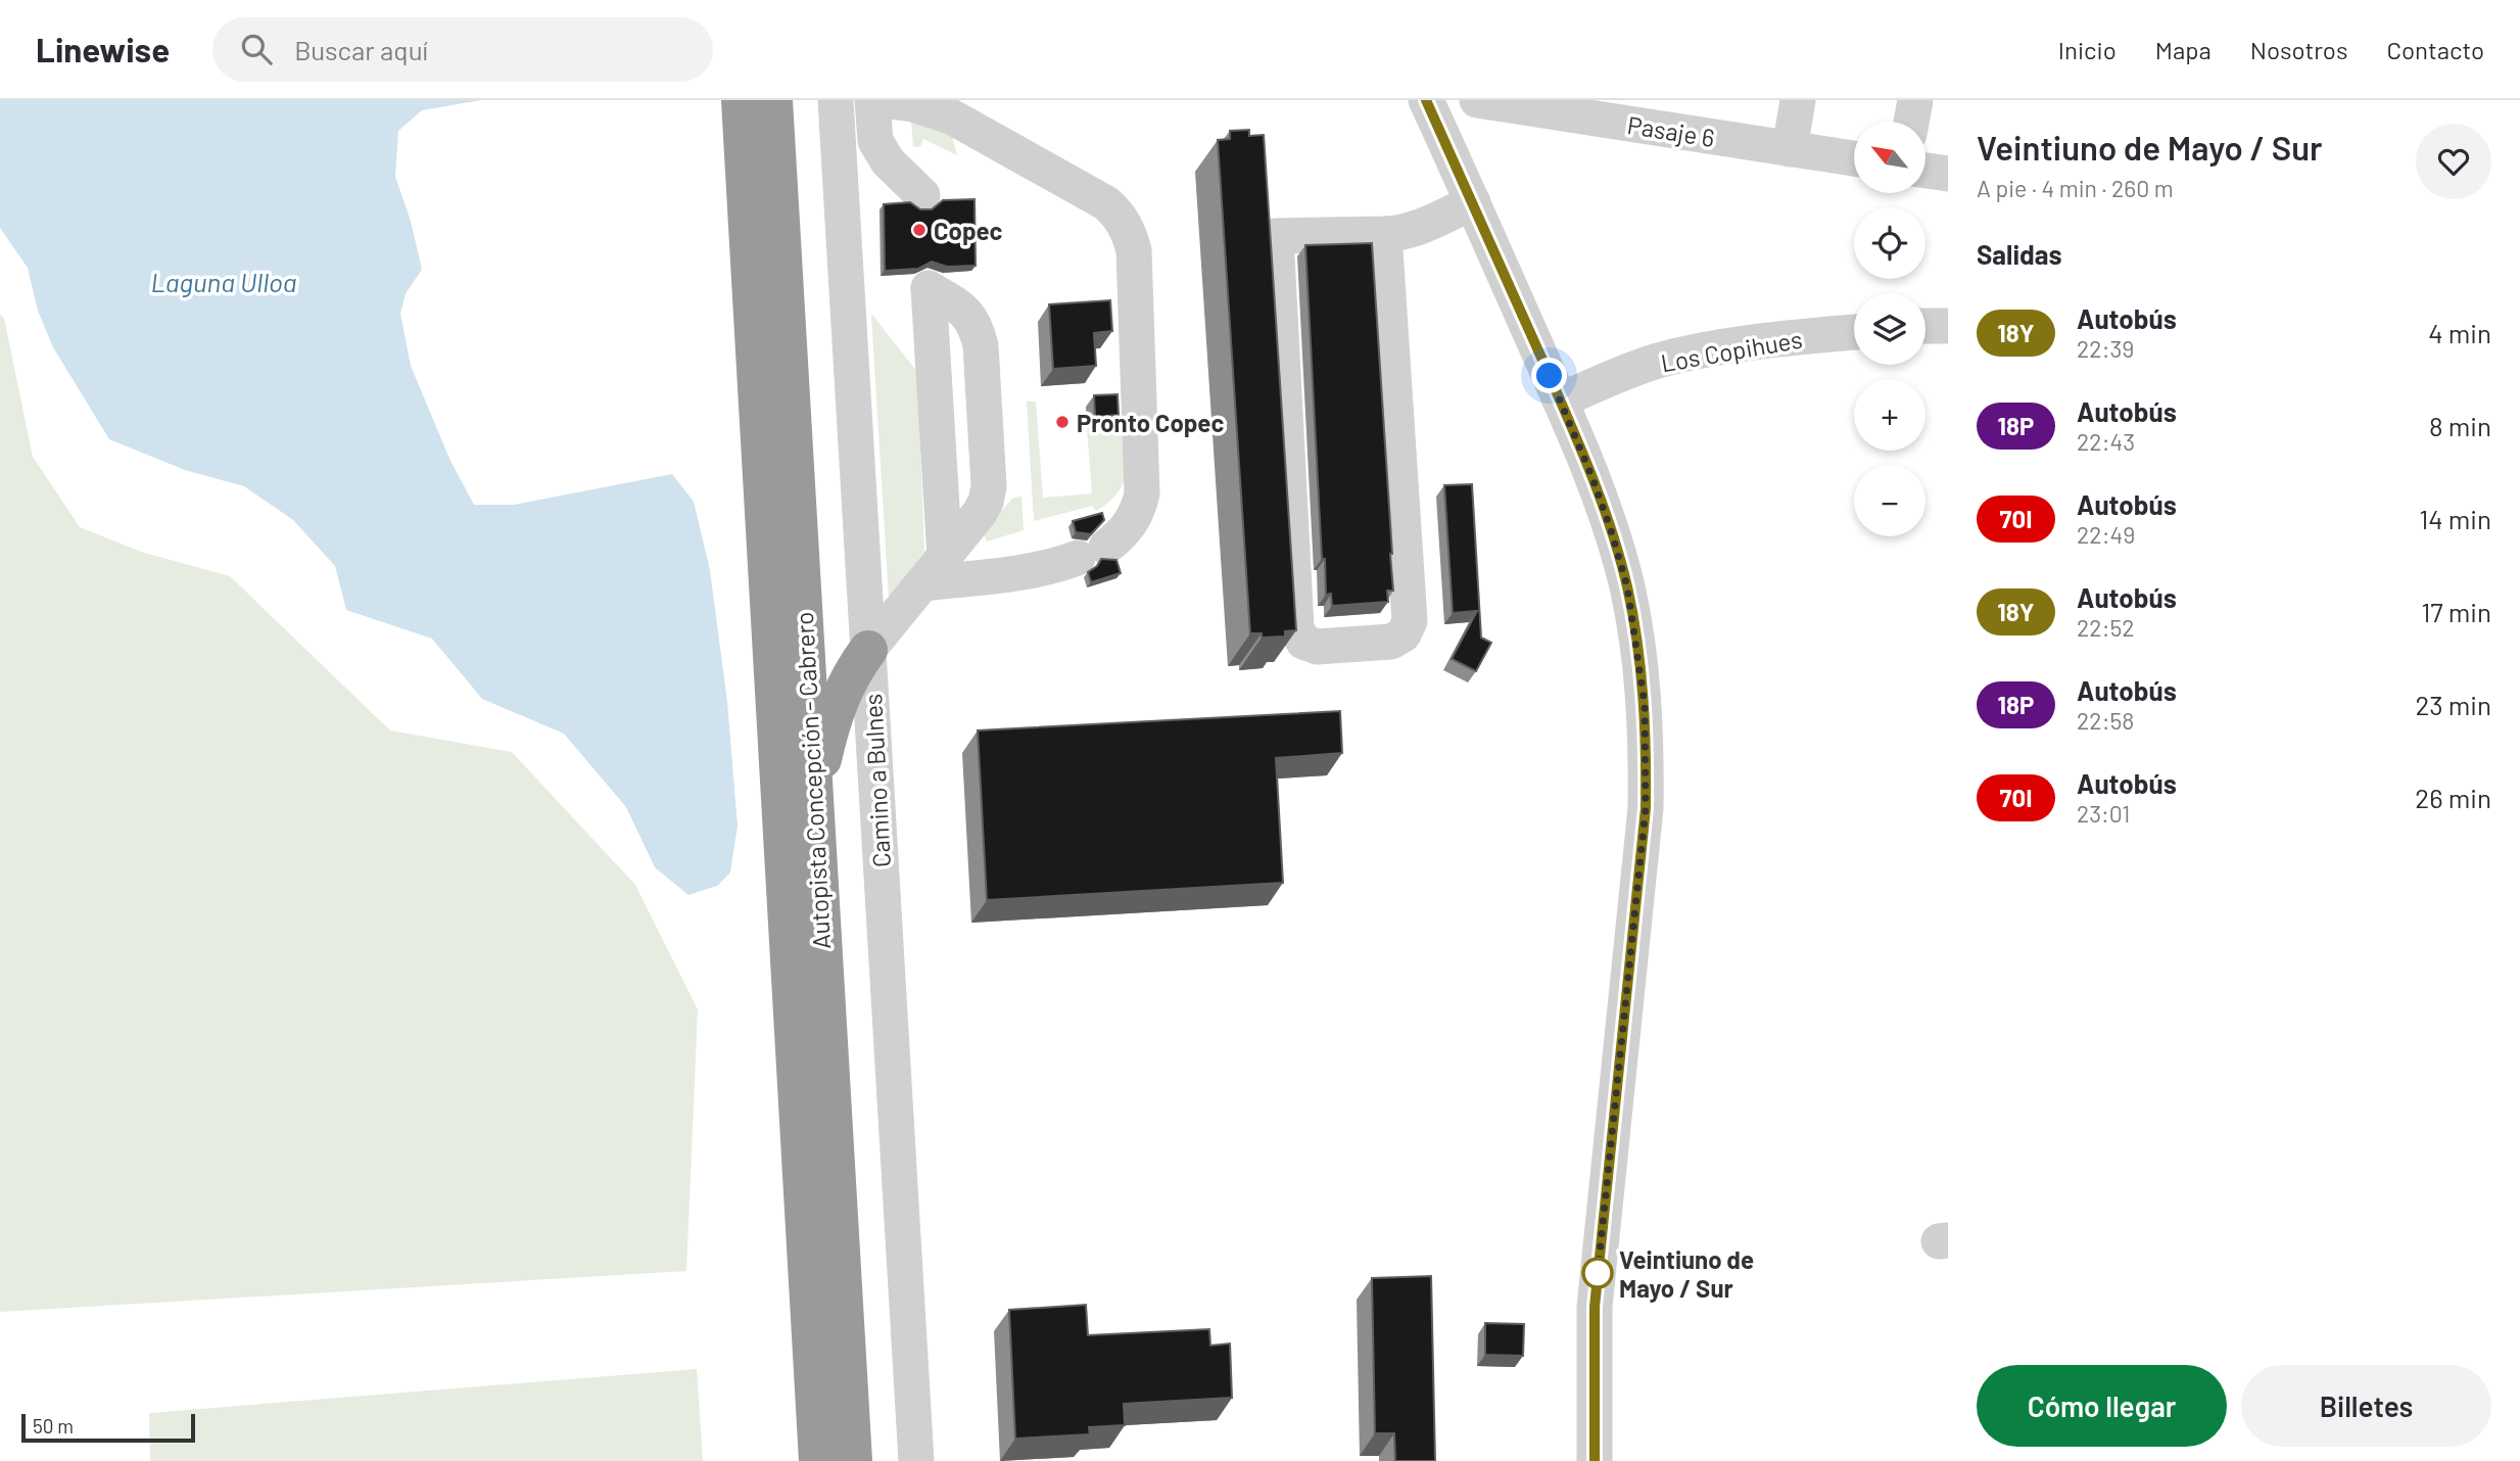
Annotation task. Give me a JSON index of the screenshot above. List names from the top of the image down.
{
  "streets": {
    "highway": ["Autopista Concepción - Cabrero"],
    "street": ["Pasaje 6", "Los Copihues", "Camino a Bulnes"]
  },
  "water": ["Laguna Ulloa"],
  "places": ["Copec", "Pronto Copec", "Veintiuno de Mayo / Sur"],
  "lines": ["bus line 18Y"],
  "scale_bar": "50 m",
  "north": "top left",
  "page": {
    "header": "Linewise",
    "search": "Buscar aquí",
    "nav": [
      "Inicio",
      "Mapa",
      "Nosotros",
      "Contacto"
    ],
    "heading": [
      ["Veintiuno de Mayo / Sur", "A pie · 4 min · 260 m"],
      "Salidas"
    ],
    "map_buttons": ["+", "−"],
    "list": [
      {
        "mark": "18Y",
        "name": "Autobús",
        "note": "22:39",
        "value": "4 min"
      },
      {
        "mark": "18P",
        "name": "Autobús",
        "note": "22:43",
        "value": "8 min"
      },
      {
        "mark": "70I",
        "name": "Autobús",
        "note": "22:49",
        "value": "14 min"
      },
      {
        "mark": "18Y",
        "name": "Autobús",
        "note": "22:52",
        "value": "17 min"
      },
      {
        "mark": "18P",
        "name": "Autobús",
        "note": "22:58",
        "value": "23 min"
      },
      {
        "mark": "70I",
        "name": "Autobús",
        "note": "23:01",
        "value": "26 min"
      }
    ],
    "buttons": ["Cómo llegar", "Billetes"],
    "scale": "50 m"
  }
}
